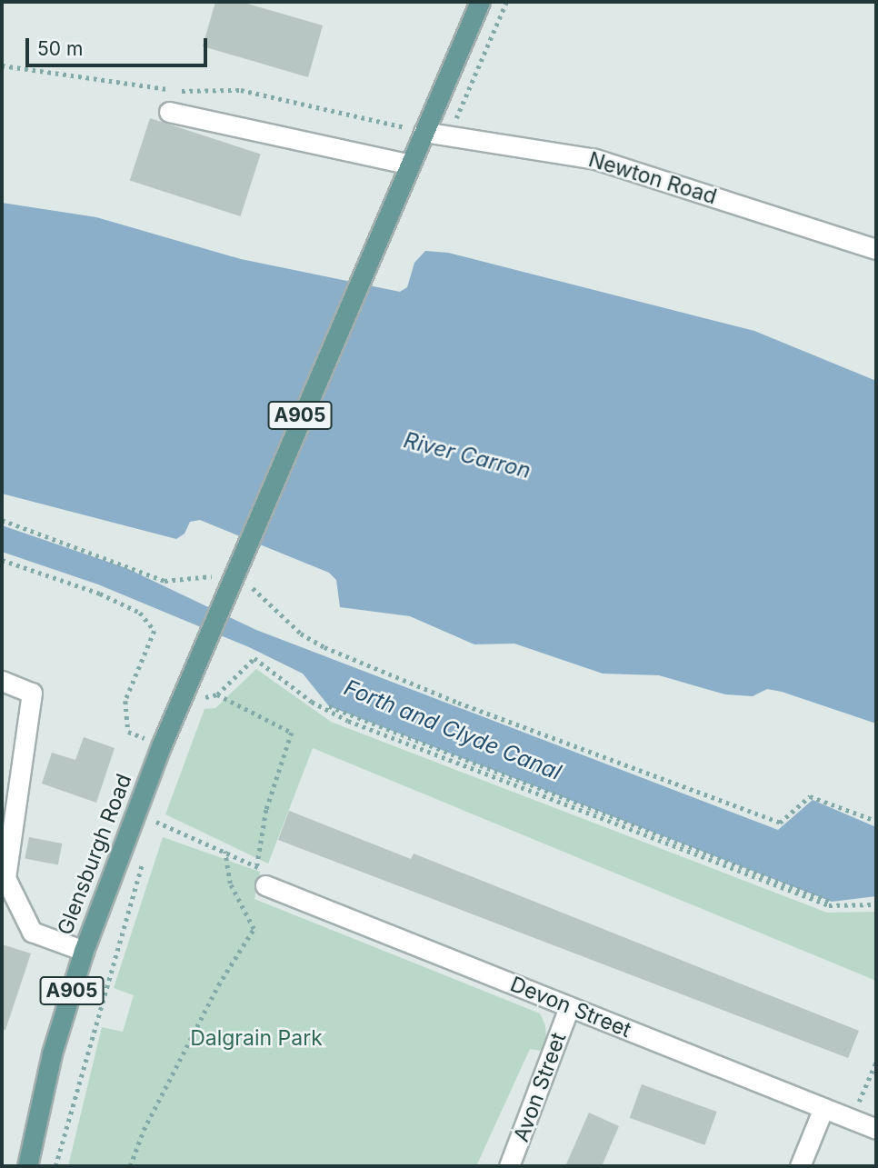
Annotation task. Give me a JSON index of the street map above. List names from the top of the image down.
{
  "streets": {
    "main road": ["A905", "Glensburgh Road"],
    "street": ["Newton Road", "Devon Street", "Avon Street"]
  },
  "crossings": [
    ["Newton Road", "A905"],
    ["A905", "Glensburgh Road"],
    ["Devon Street", "Avon Street"]
  ],
  "water": ["River Carron", "Forth and Clyde Canal"],
  "parks": ["Dalgrain Park"],
  "scale_bar": "50 m"
}
